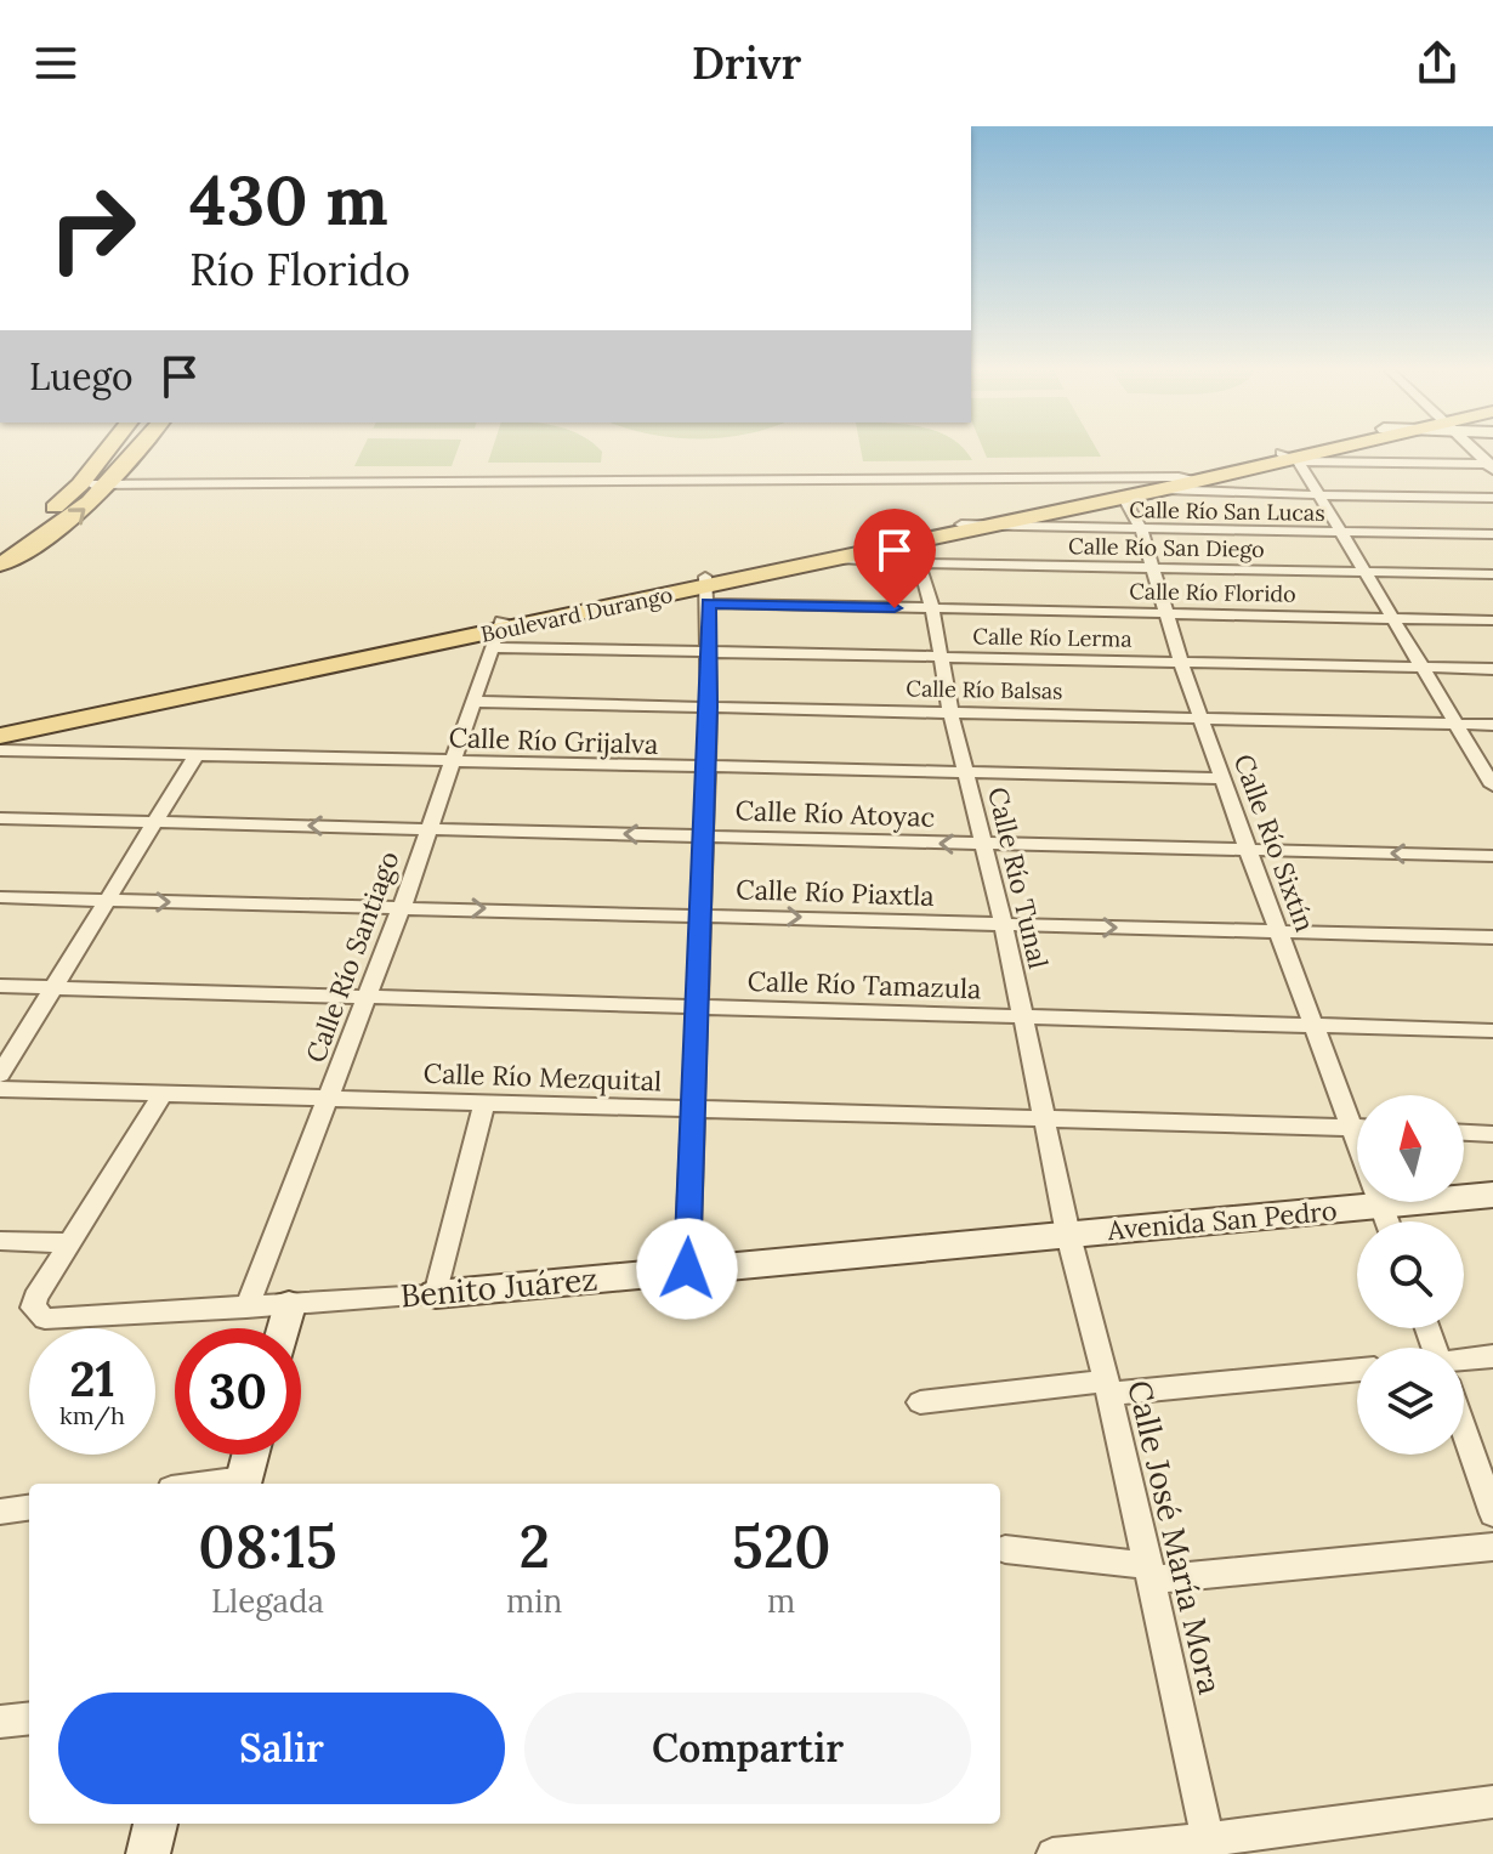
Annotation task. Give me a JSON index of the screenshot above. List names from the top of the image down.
{
  "streets": {
    "main road": ["Boulevard Durango"],
    "street": [
      "Calle Río San Lucas",
      "Calle Río San Diego",
      "Calle Río Florido",
      "Calle Río Lerma",
      "Calle Río Balsas",
      "Calle Río Grijalva",
      "Calle Río Atoyac",
      "Calle Río Sixtín",
      "Calle Río Tunal",
      "Calle Río Piaxtla",
      "Calle Río Santiago",
      "Calle Río Tamazula",
      "Calle Río Mezquital",
      "Avenida San Pedro",
      "Benito Juárez",
      "Calle José María Mora"
    ]
  },
  "crossings": [
    ["Calle Río San Lucas", "Boulevard Durango"],
    ["Calle Río San Lucas", "Calle Río Sixtín"],
    ["Calle Río San Diego", "Boulevard Durango"],
    ["Calle Río San Diego", "Calle Río Sixtín"],
    ["Calle Río San Diego", "Calle Río Tunal"],
    ["Calle Río Florido", "Boulevard Durango"],
    ["Calle Río Florido", "Calle Río Sixtín"],
    ["Calle Río Florido", "Calle Río Tunal"],
    ["Boulevard Durango", "Calle Río Lerma"],
    ["Boulevard Durango", "Calle Río Sixtín"],
    ["Boulevard Durango", "Calle Río Tunal"],
    ["Boulevard Durango", "Calle Río Santiago"],
    ["Calle Río Lerma", "Calle Río Sixtín"],
    ["Calle Río Lerma", "Calle Río Tunal"],
    ["Calle Río Lerma", "Calle Río Santiago"],
    ["Calle Río Balsas", "Calle Río Sixtín"],
    ["Calle Río Balsas", "Calle Río Tunal"],
    ["Calle Río Balsas", "Calle Río Santiago"],
    ["Calle Río Grijalva", "Calle Río Sixtín"],
    ["Calle Río Grijalva", "Calle Río Tunal"],
    ["Calle Río Grijalva", "Calle Río Santiago"],
    ["Calle Río Atoyac", "Calle Río Sixtín"],
    ["Calle Río Atoyac", "Calle Río Tunal"],
    ["Calle Río Atoyac", "Calle Río Santiago"],
    ["Calle Río Sixtín", "Calle Río Piaxtla"],
    ["Calle Río Sixtín", "Calle Río Tamazula"],
    ["Calle Río Sixtín", "Calle Río Mezquital"],
    ["Calle Río Sixtín", "Avenida San Pedro"],
    ["Calle Río Tunal", "Calle Río Piaxtla"],
    ["Calle Río Tunal", "Calle Río Tamazula"],
    ["Calle Río Tunal", "Calle Río Mezquital"],
    ["Calle Río Tunal", "Avenida San Pedro"],
    ["Calle Río Tunal", "Benito Juárez"],
    ["Calle Río Tunal", "Calle José María Mora"],
    ["Calle Río Piaxtla", "Calle Río Santiago"],
    ["Calle Río Santiago", "Calle Río Tamazula"],
    ["Calle Río Santiago", "Calle Río Mezquital"],
    ["Calle Río Santiago", "Benito Juárez"],
    ["Avenida San Pedro", "Benito Juárez"],
    ["Avenida San Pedro", "Calle José María Mora"],
    ["Benito Juárez", "Calle José María Mora"]
  ],
  "one_way": ["Calle Río Atoyac", "Calle Río Piaxtla"],
  "north": "top",
  "page": {
    "header": "Drivr",
    "turn": ["430 m", "Río Florido"],
    "then": "Luego",
    "speed": "21 km/h",
    "limit": "30",
    "eta": [
      "08:15",
      "Llegada",
      "2",
      "min",
      "520",
      "m"
    ],
    "buttons": ["Salir", "Compartir"]
  }
}
